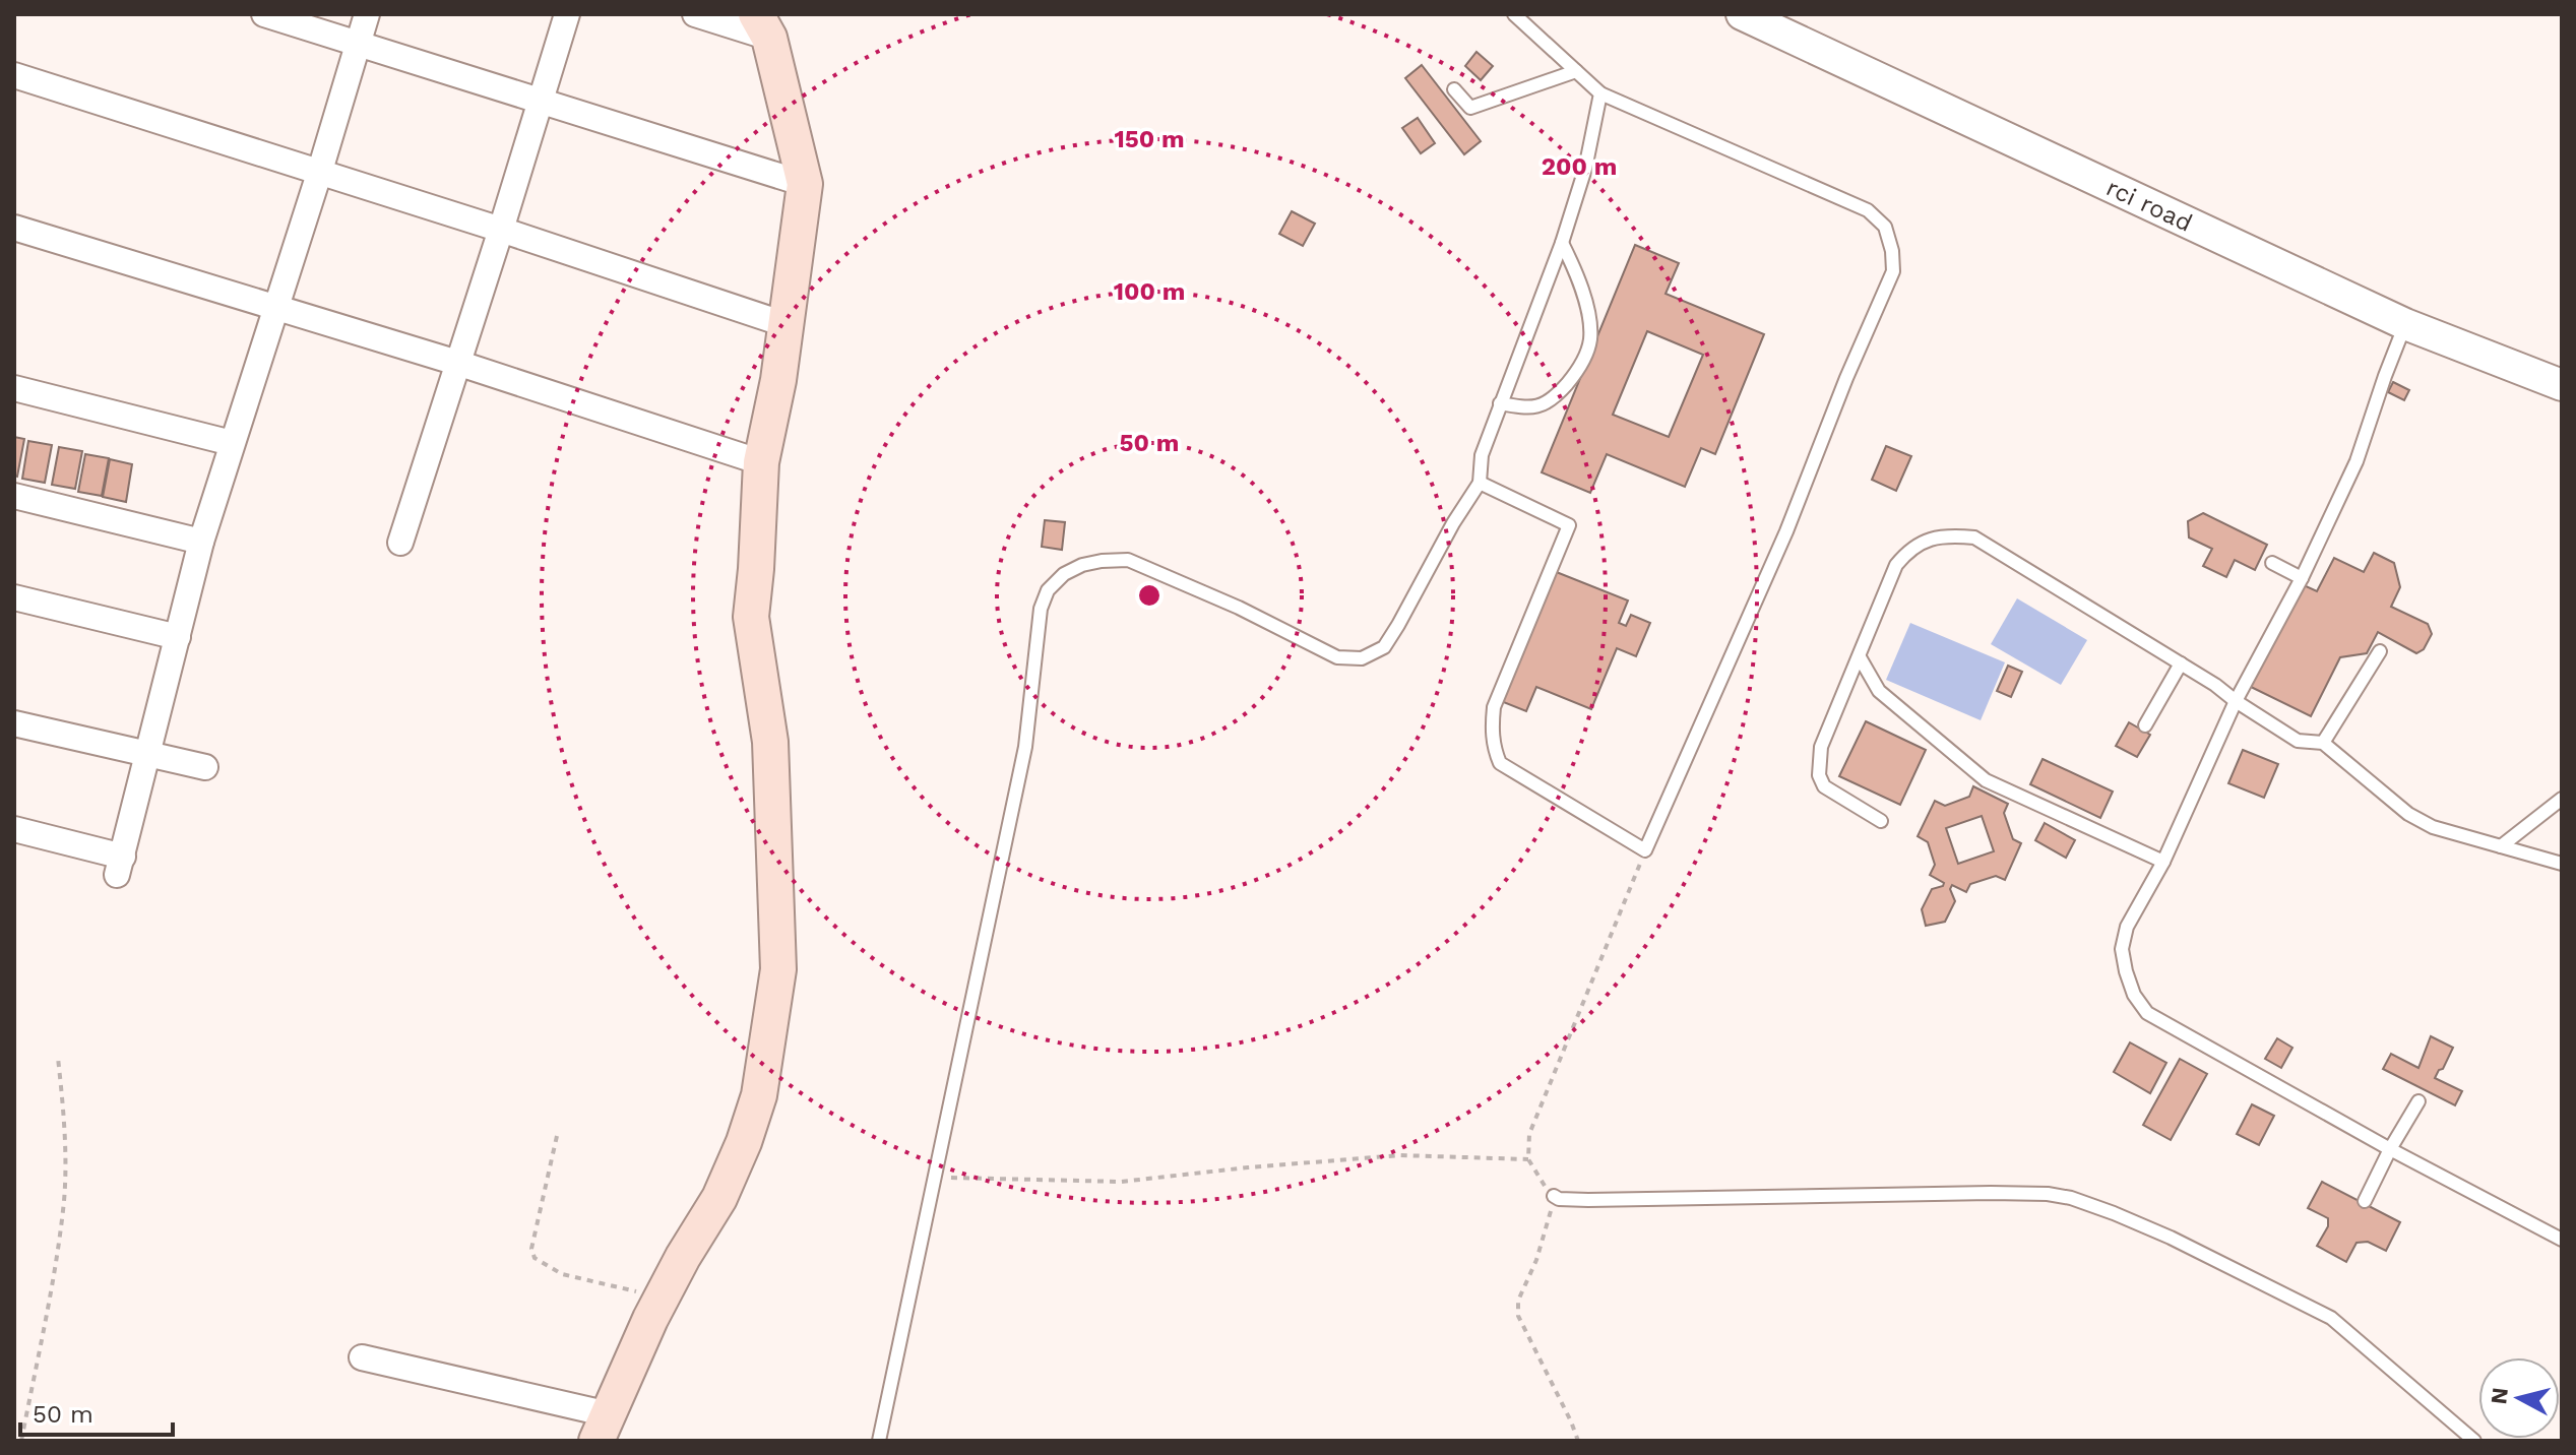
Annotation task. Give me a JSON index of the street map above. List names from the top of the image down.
{
  "streets": {
    "street": ["rci road"]
  },
  "scale_bar": "50 m",
  "north": "left",
  "rings": [
    "150 m",
    "200 m",
    "100 m",
    "50 m"
  ]
}
